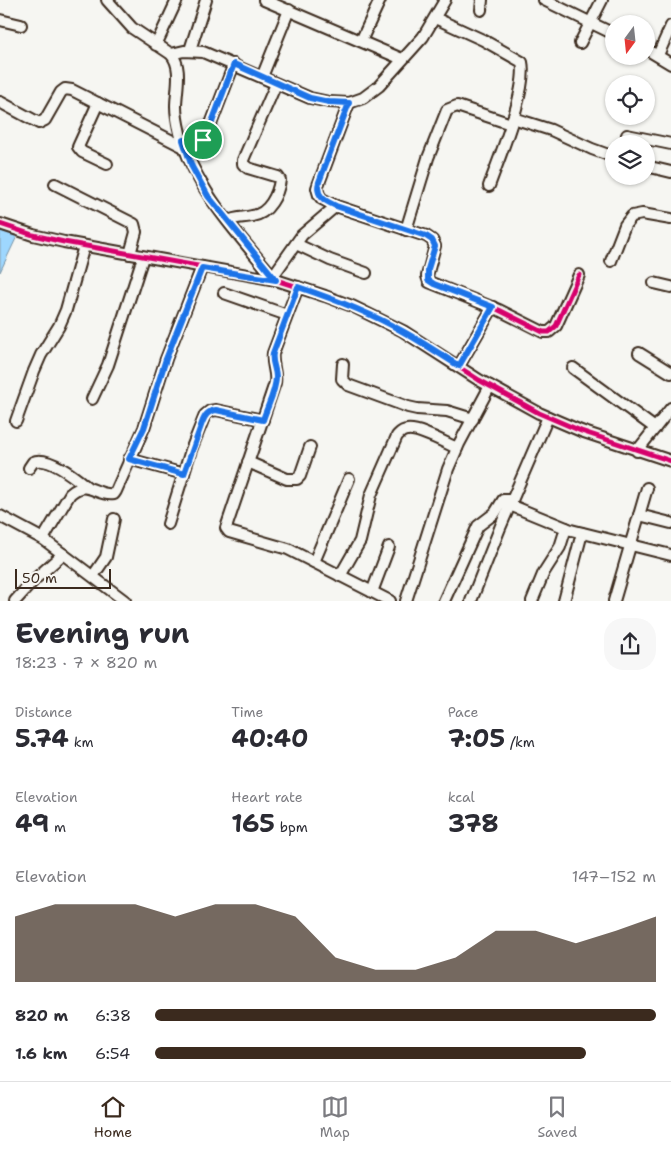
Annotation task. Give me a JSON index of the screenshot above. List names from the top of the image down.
{
  "scale_bar": "50 m",
  "north": "bottom",
  "page": {
    "scale": "50 m",
    "heading": ["Evening run", "18:23 · 7 × 820 m"],
    "stats": [
      ["Distance", "5.74 km"],
      ["Time", "40:40"],
      ["Pace", "7:05 /km"],
      ["Elevation", "49 m"],
      ["Heart rate", "165 bpm"],
      ["kcal", "378"]
    ],
    "chart": ["Elevation", "147–152 m"],
    "list": [
      {
        "name": "820 m",
        "note": "6:38"
      },
      {
        "name": "1.6 km",
        "note": "6:54"
      }
    ],
    "tabs": ["Home", "Map", "Saved"]
  }
}
